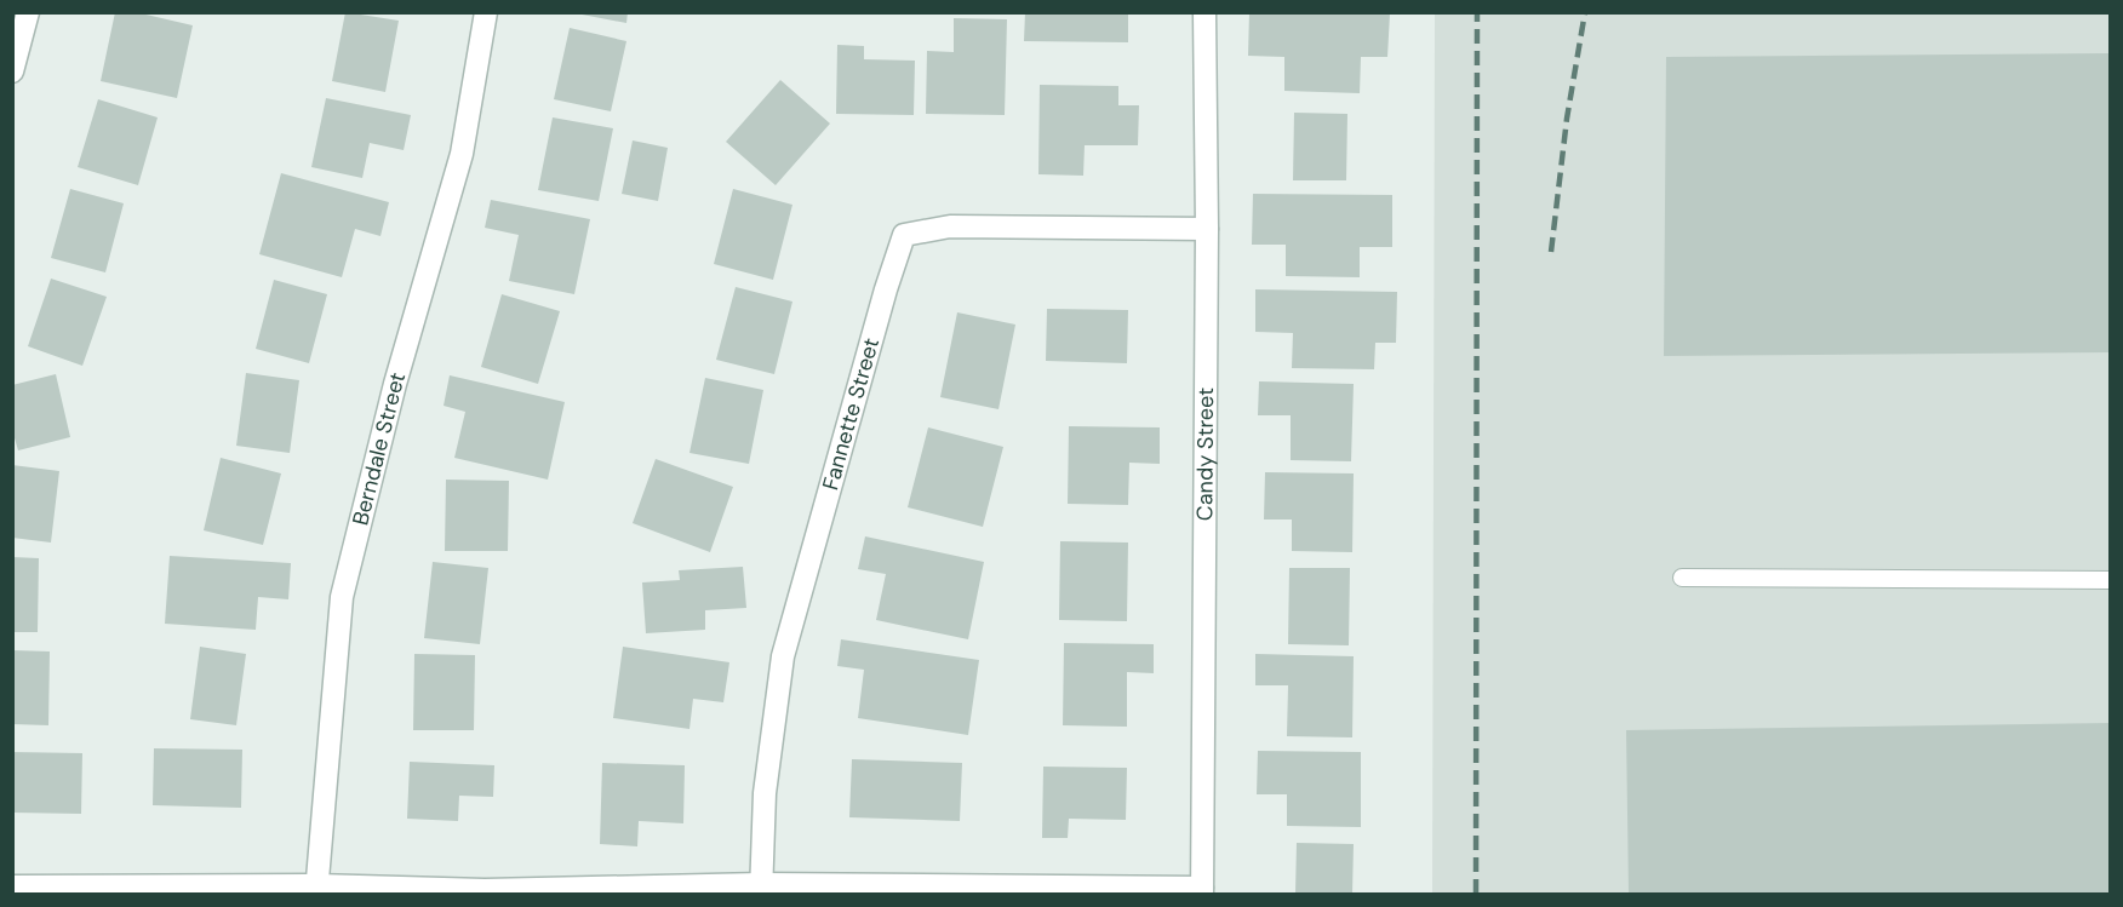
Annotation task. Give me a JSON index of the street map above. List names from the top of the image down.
{
  "streets": {
    "street": ["Fannette Street", "Berndale Street", "Candy Street"]
  },
  "crossings": [
    ["Fannette Street", "Candy Street"]
  ]
}
